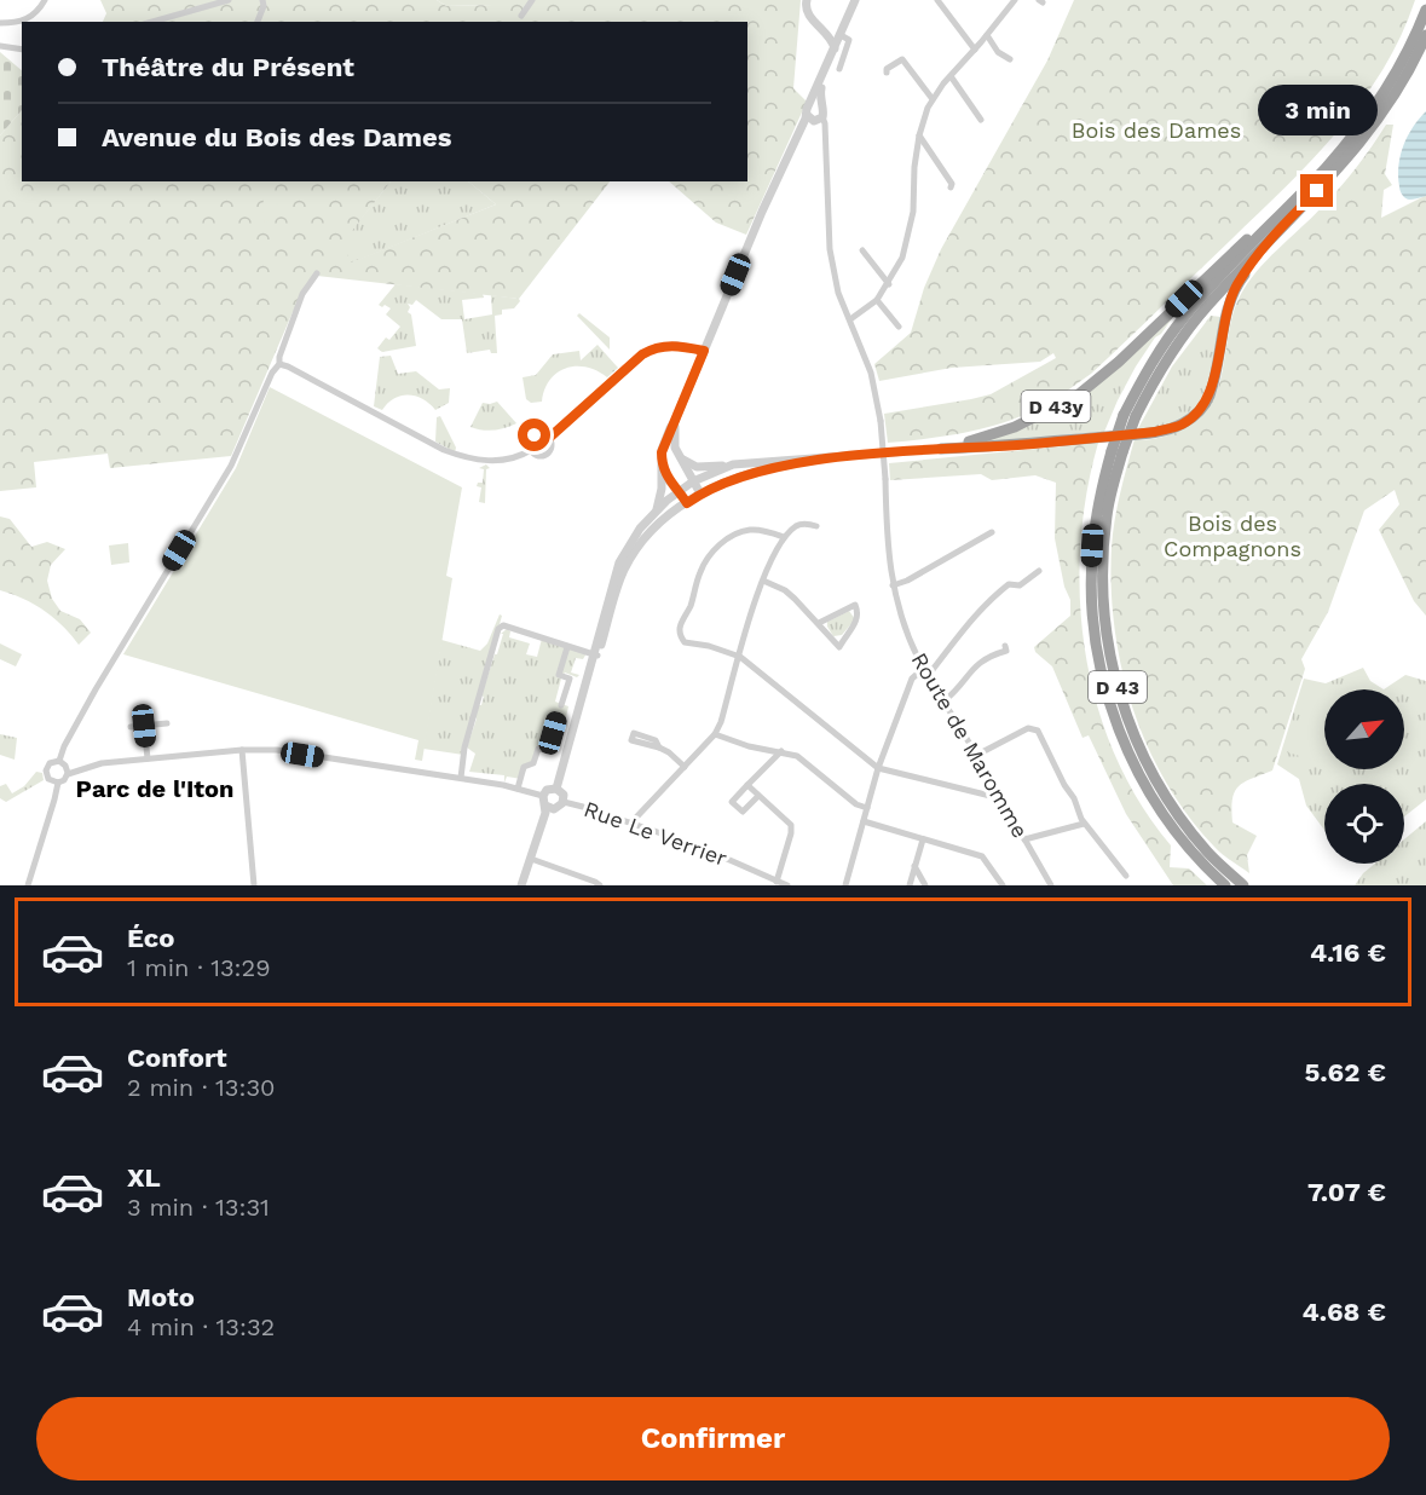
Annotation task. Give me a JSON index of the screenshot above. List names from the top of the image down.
{
  "streets": {
    "highway": ["D 43y", "D 43"],
    "street": ["Route de Maromme", "Rue Le Verrier"]
  },
  "crossings": [
    ["D 43y", "D 43"]
  ],
  "districts": ["Parc de l'Iton"],
  "parks": ["Bois des Dames", "Bois des Compagnons"],
  "north": "top right",
  "page": {
    "banner": ["Théâtre du Présent", "Avenue du Bois des Dames"],
    "bubble": "3 min",
    "list": [
      {
        "name": "Éco",
        "note": "1 min · 13:29",
        "value": "4.16 €"
      },
      {
        "name": "Confort",
        "note": "2 min · 13:30",
        "value": "5.62 €"
      },
      {
        "name": "XL",
        "note": "3 min · 13:31",
        "value": "7.07 €"
      },
      {
        "name": "Moto",
        "note": "4 min · 13:32",
        "value": "4.68 €"
      }
    ],
    "buttons": "Confirmer"
  }
}
